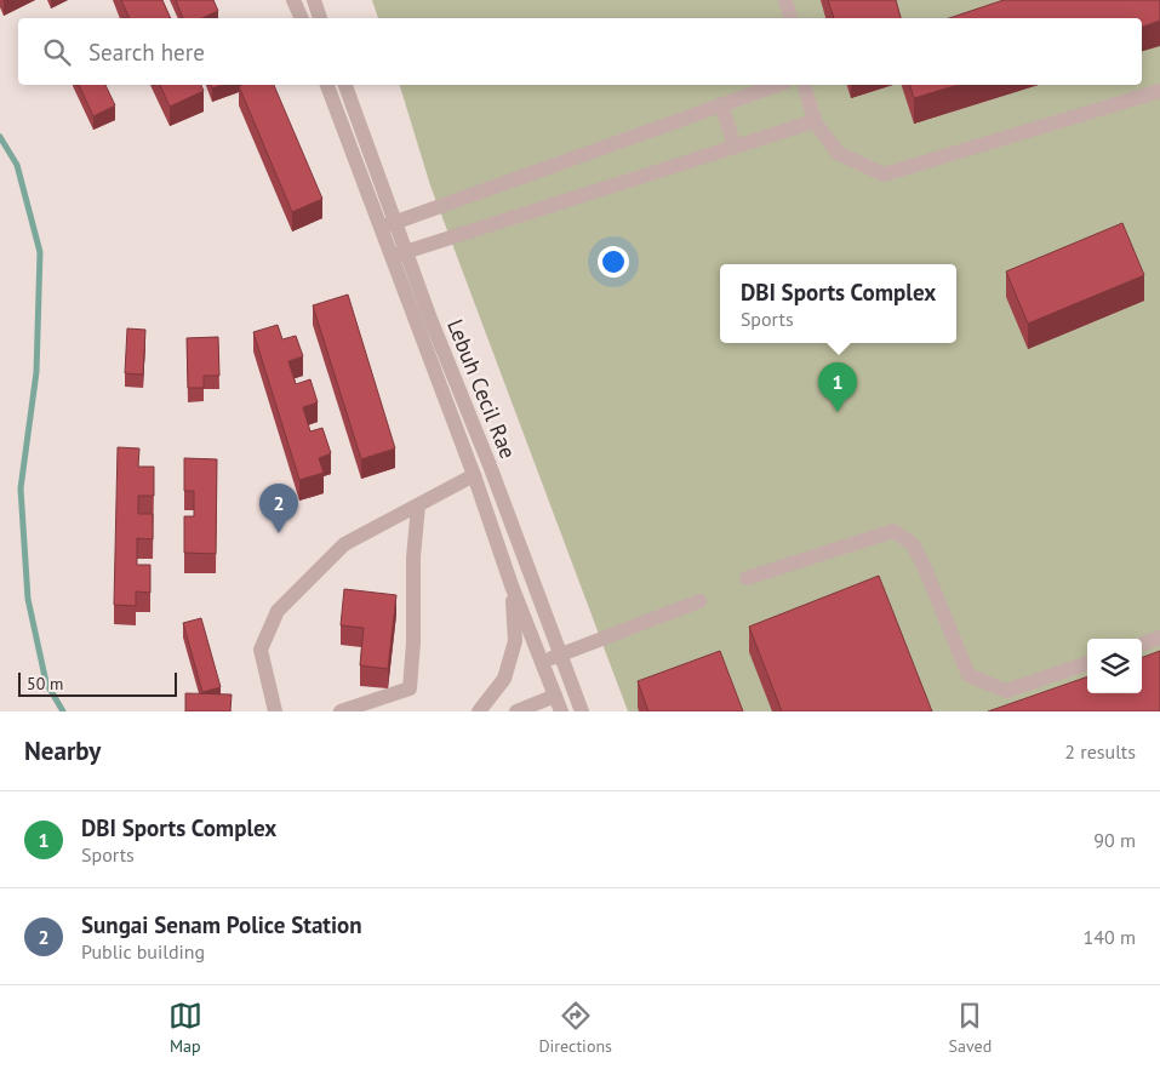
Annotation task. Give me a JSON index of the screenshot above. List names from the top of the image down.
{
  "streets": {
    "street": ["Lebuh Cecil Rae"]
  },
  "scale_bar": "50 m",
  "page": {
    "search": "Search here",
    "popup": ["DBI Sports Complex", "Sports"],
    "pins": ["1", "2"],
    "scale": "50 m",
    "heading": ["Nearby", "2 results"],
    "list": [
      {
        "mark": "1",
        "name": "DBI Sports Complex",
        "note": "Sports",
        "value": "90 m"
      },
      {
        "mark": "2",
        "name": "Sungai Senam Police Station",
        "note": "Public building",
        "value": "140 m"
      }
    ],
    "nav": ["Map", "Directions", "Saved"]
  }
}
